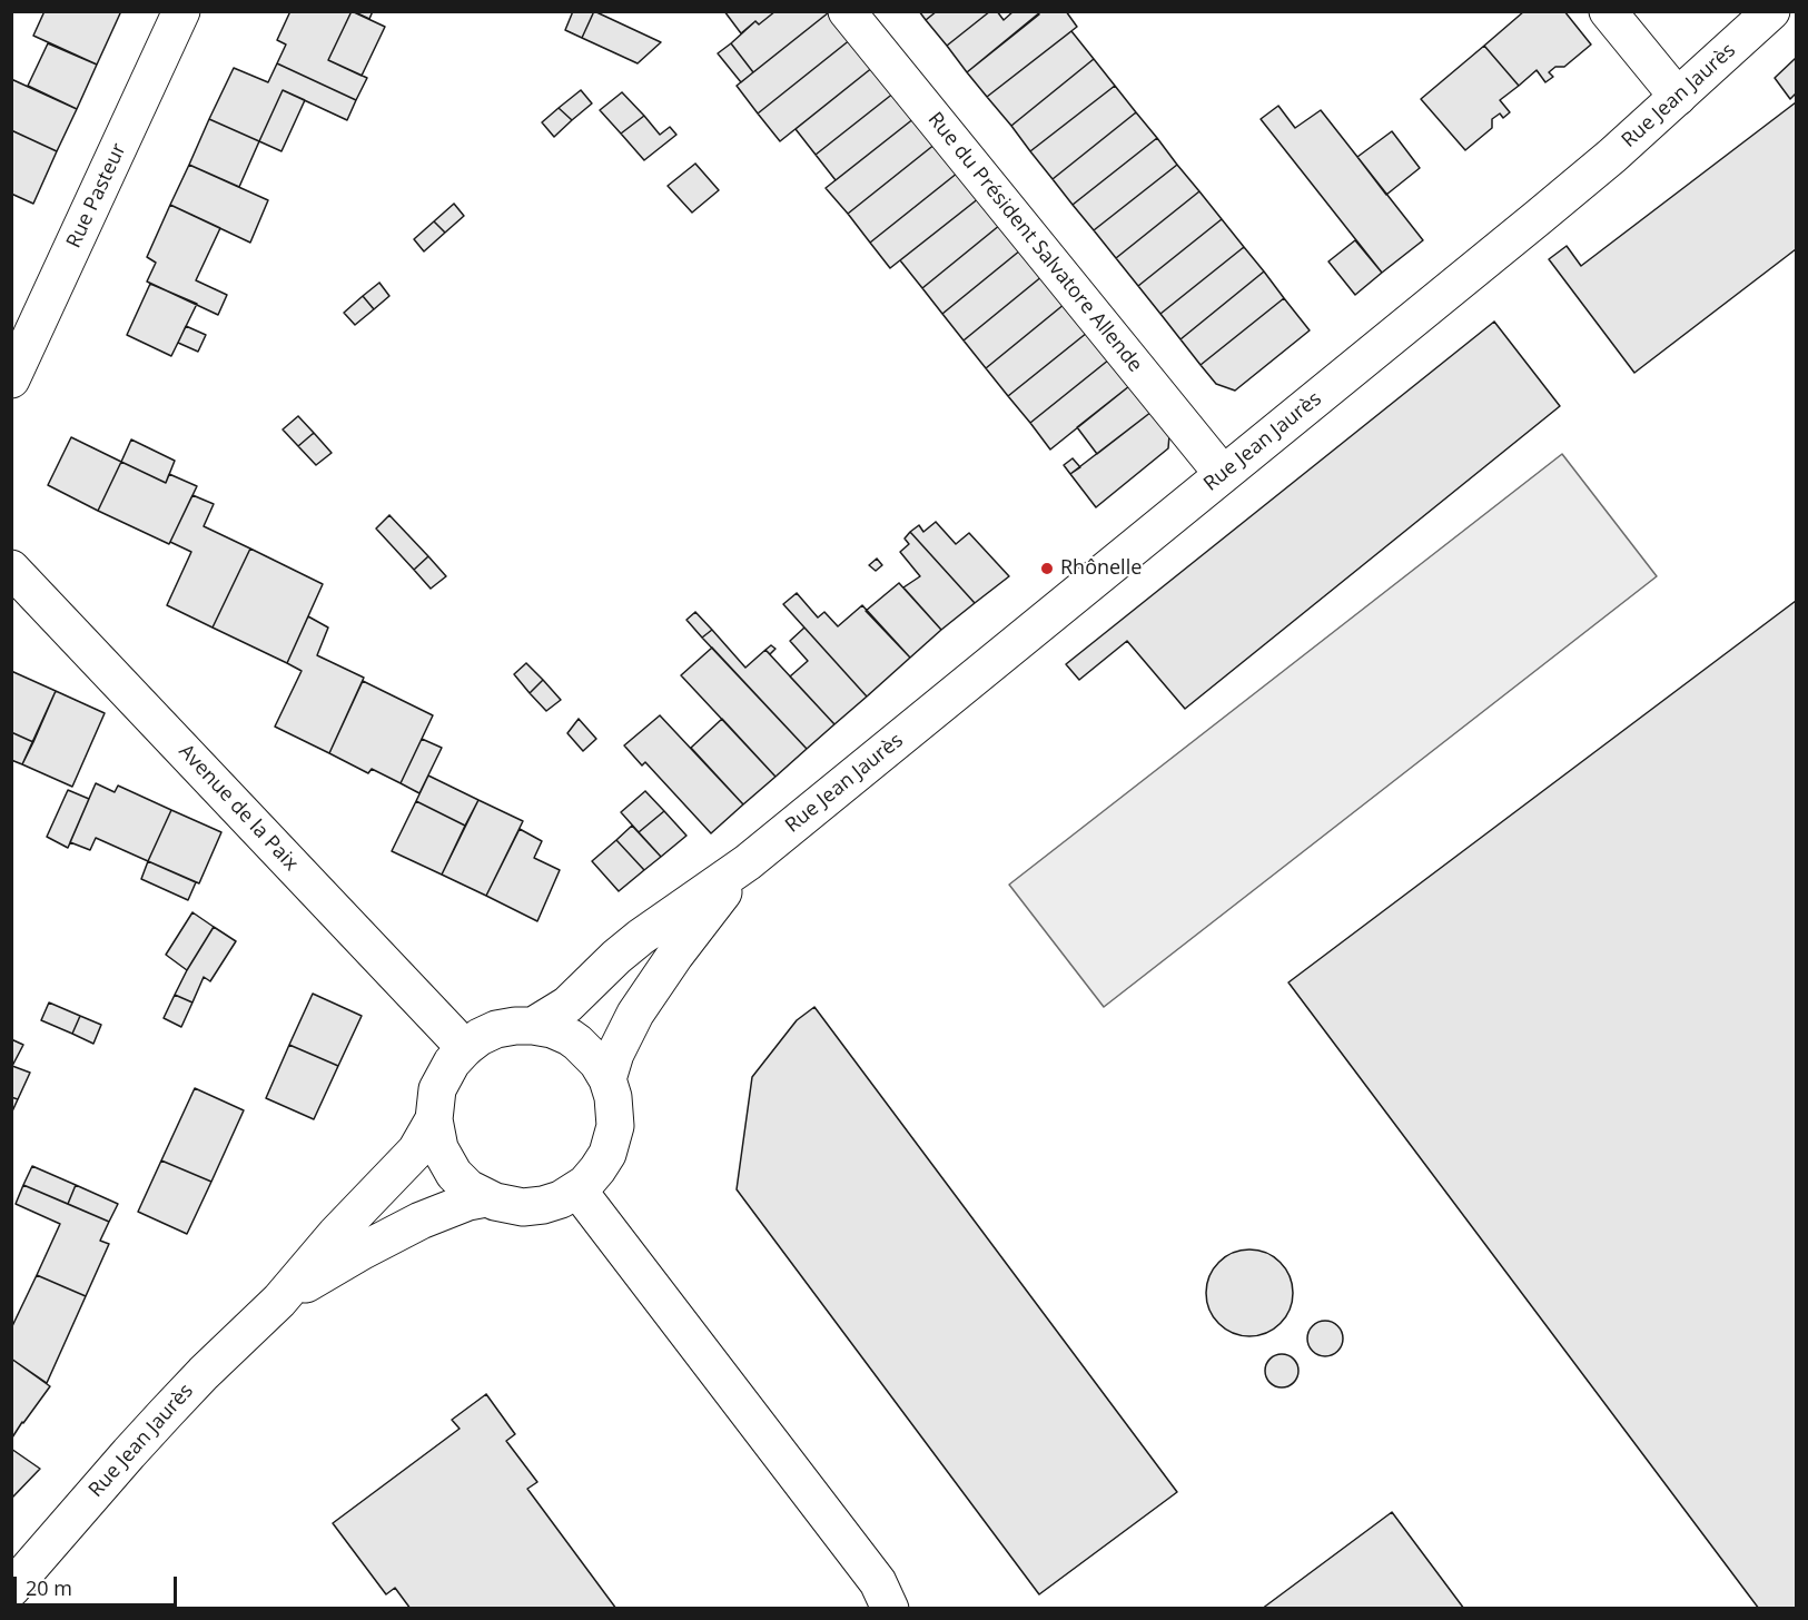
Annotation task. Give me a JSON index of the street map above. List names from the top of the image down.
{
  "streets": {
    "main road": [
      "Rue Jean Jaurès",
      "Rue Pasteur",
      "Rue du Président Salvatore Allende",
      "Avenue de la Paix"
    ]
  },
  "crossings": [
    ["Rue Jean Jaurès", "Rue du Président Salvatore Allende"],
    ["Rue Jean Jaurès", "Avenue de la Paix"]
  ],
  "places": ["Rhônelle"],
  "scale_bar": "20 m"
}
